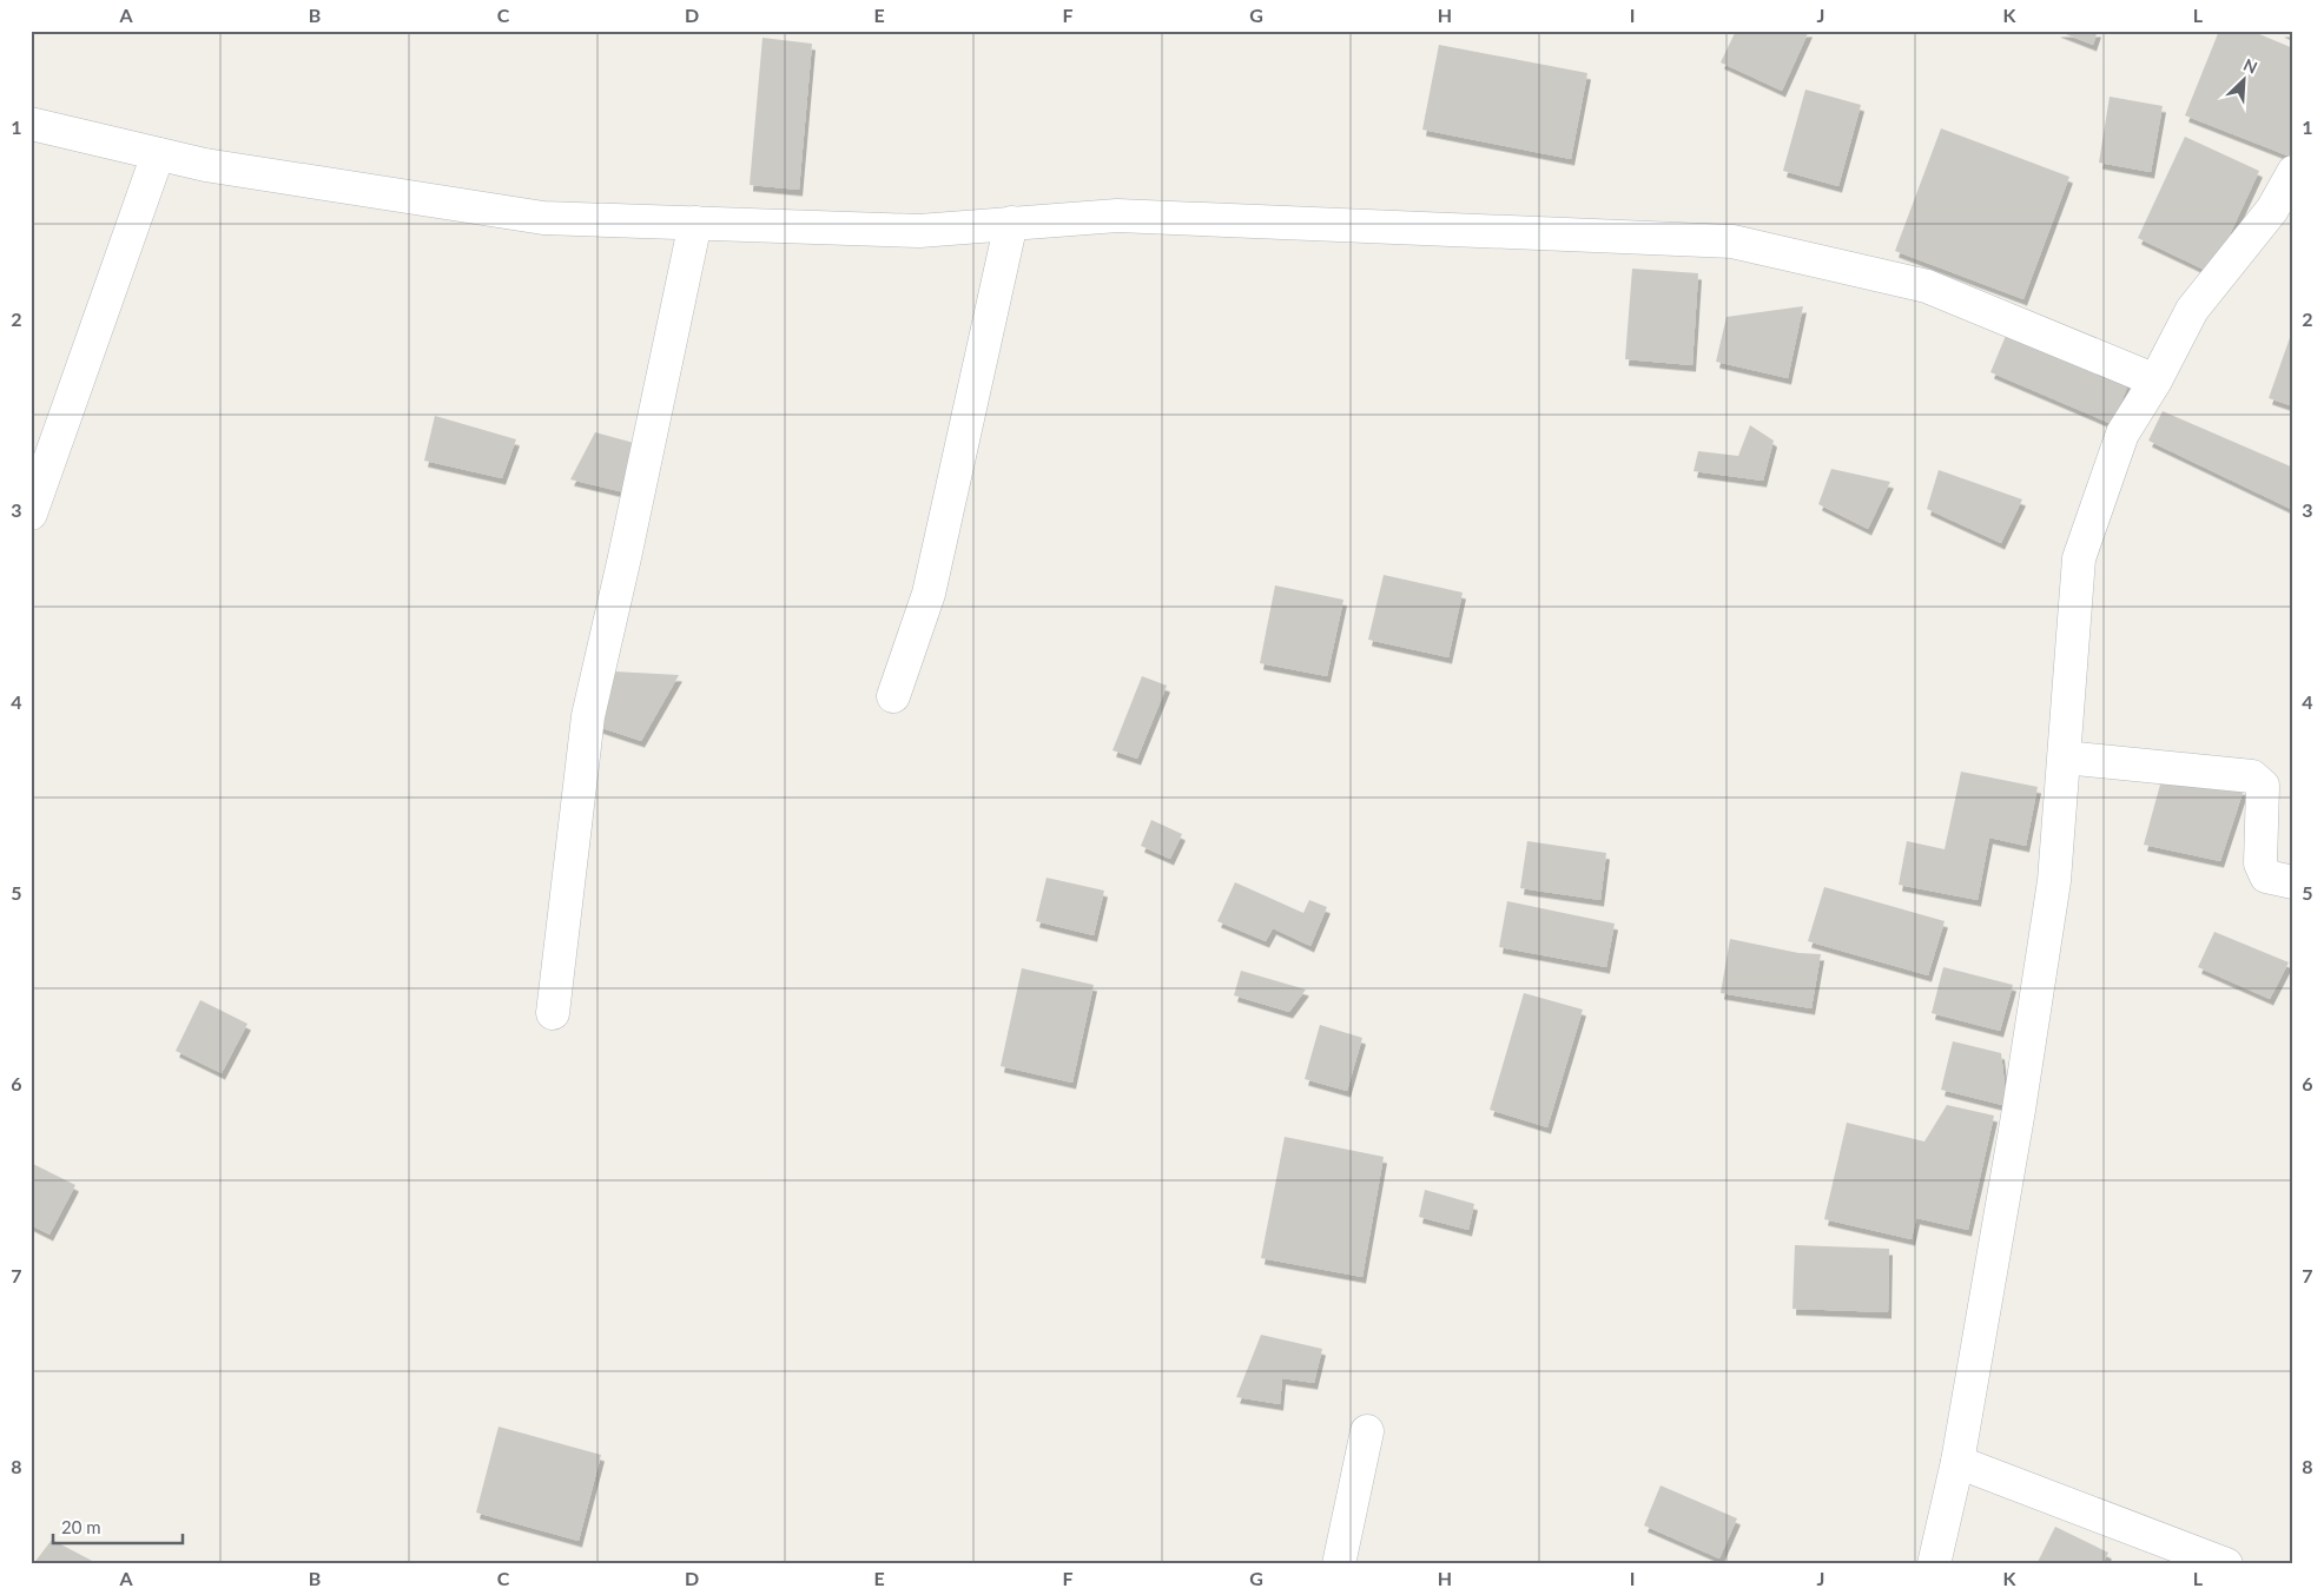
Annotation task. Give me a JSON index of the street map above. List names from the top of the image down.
{
  "scale_bar": "20 m",
  "north": "top right",
  "grid": {
    "columns": [
      "A",
      "B",
      "C",
      "D",
      "E",
      "F",
      "G",
      "H",
      "I",
      "J",
      "K",
      "L"
    ],
    "rows": [
      "1",
      "2",
      "3",
      "4",
      "5",
      "6",
      "7",
      "8"
    ]
  }
}
